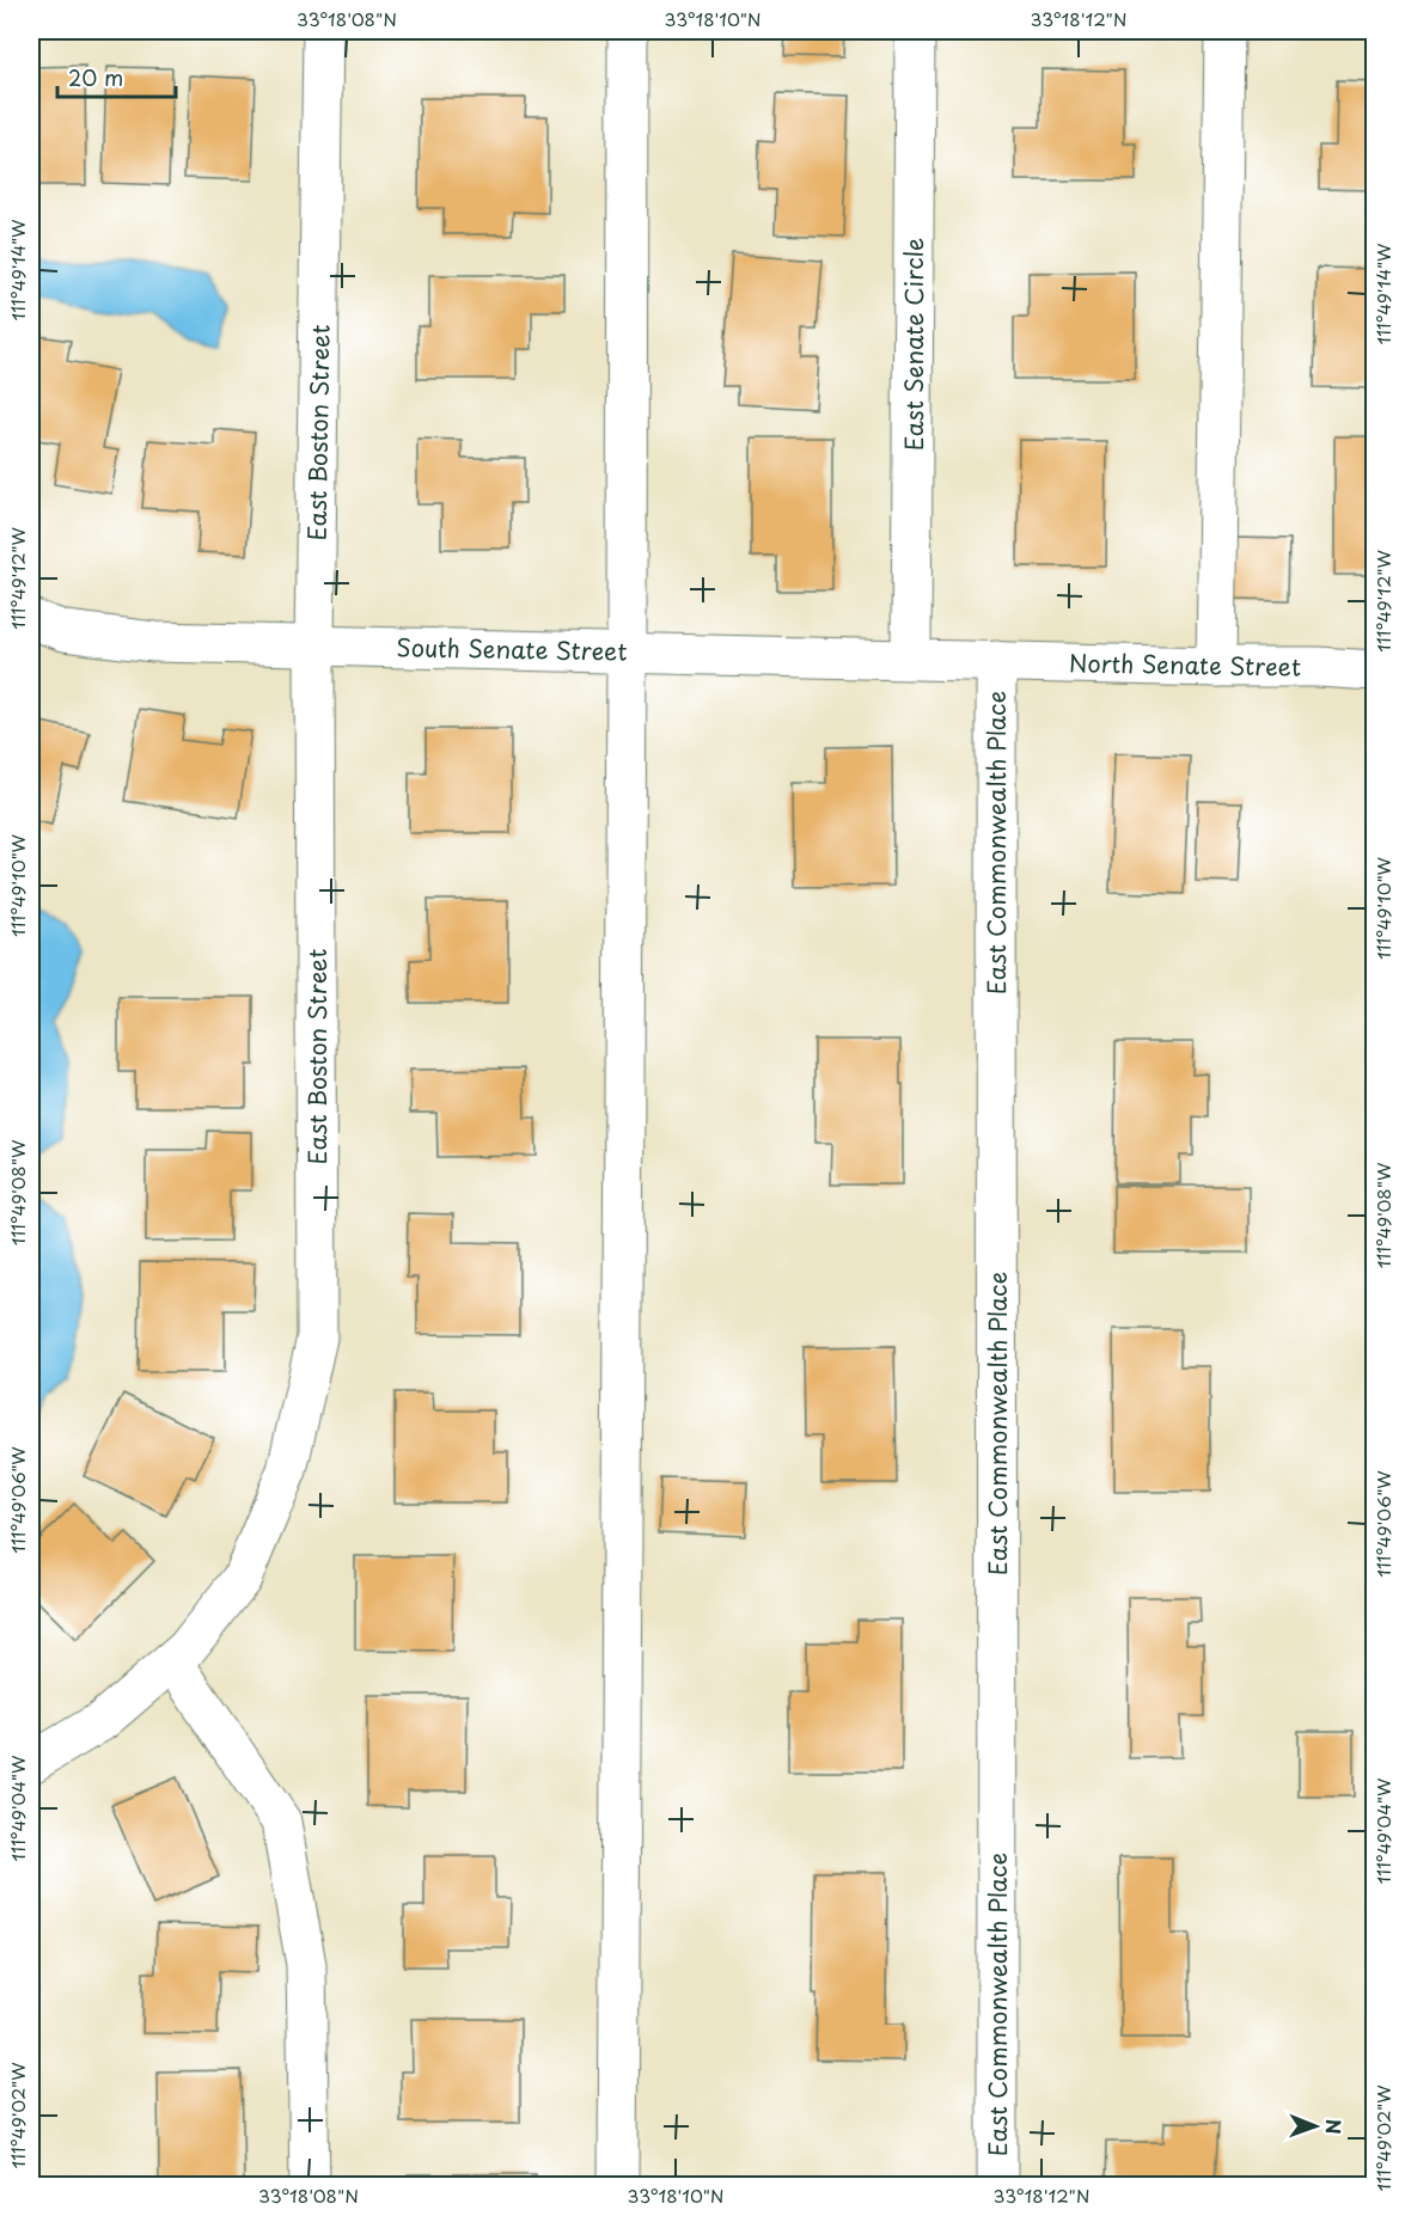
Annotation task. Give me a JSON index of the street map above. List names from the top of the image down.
{
  "streets": {
    "street": [
      "East Senate Circle",
      "East Boston Street",
      "South Senate Street",
      "North Senate Street",
      "East Commonwealth Place"
    ]
  },
  "crossings": [
    ["East Senate Circle", "South Senate Street"],
    ["East Boston Street", "South Senate Street"],
    ["South Senate Street", "North Senate Street"],
    ["South Senate Street", "East Commonwealth Place"],
    ["North Senate Street", "East Commonwealth Place"]
  ],
  "scale_bar": "20 m",
  "north": "right",
  "coordinates": [
    "33°18'08\"N",
    "33°18'10\"N",
    "33°18'12\"N",
    "111°49'14\"W",
    "111°49'12\"W",
    "111°49'10\"W",
    "111°49'08\"W",
    "111°49'06\"W",
    "111°49'04\"W",
    "111°49'02\"W"
  ]
}
